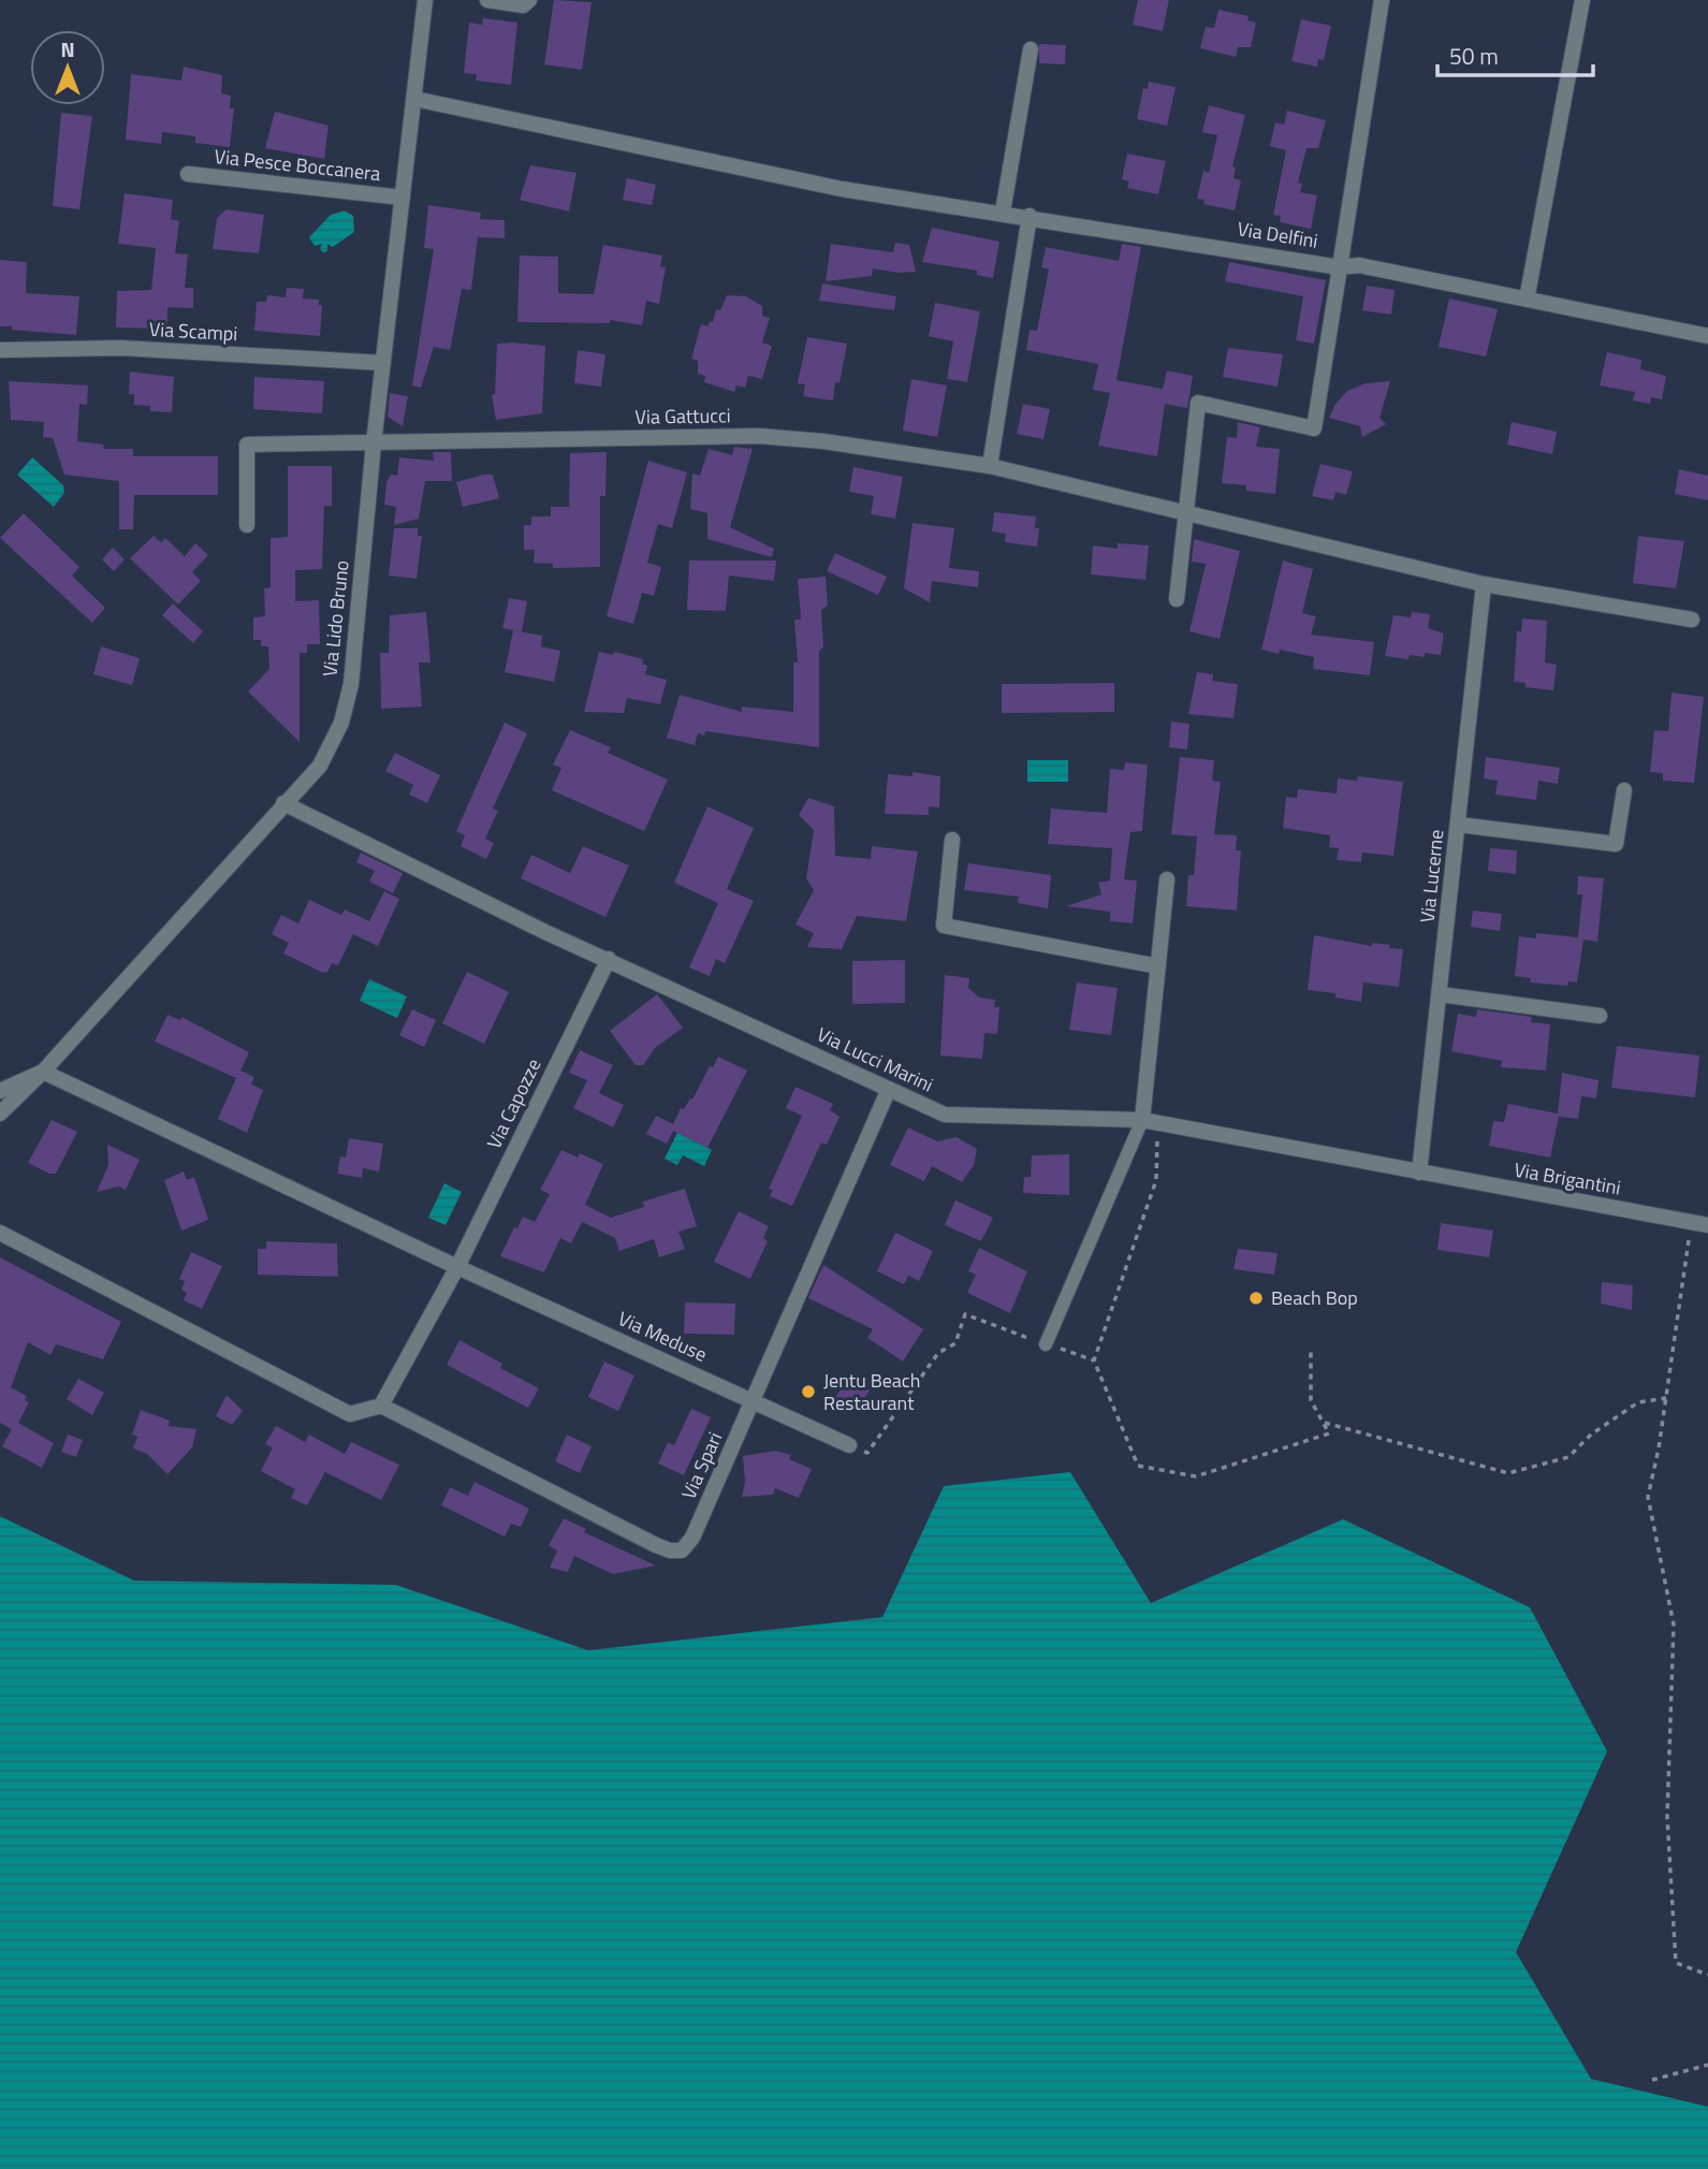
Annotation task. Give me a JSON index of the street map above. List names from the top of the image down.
{
  "streets": {
    "street": [
      "Via Pesce Boccanera",
      "Via Delfini",
      "Via Scampi",
      "Via Gattucci",
      "Via Lido Bruno",
      "Via Lucerne",
      "Via Lucci Marini",
      "Via Capozze",
      "Via Brigantini",
      "Via Meduse",
      "Via Spari"
    ]
  },
  "crossings": [
    ["Via Pesce Boccanera", "Via Lido Bruno"],
    ["Via Delfini", "Via Lido Bruno"],
    ["Via Scampi", "Via Lido Bruno"],
    ["Via Gattucci", "Via Lido Bruno"],
    ["Via Gattucci", "Via Lucerne"],
    ["Via Lido Bruno", "Via Lucci Marini"],
    ["Via Lido Bruno", "Via Meduse"],
    ["Via Lucerne", "Via Lucci Marini"],
    ["Via Lucerne", "Via Brigantini"],
    ["Via Lucci Marini", "Via Capozze"],
    ["Via Lucci Marini", "Via Brigantini"],
    ["Via Lucci Marini", "Via Spari"],
    ["Via Capozze", "Via Meduse"],
    ["Via Capozze", "Via Spari"],
    ["Via Meduse", "Via Spari"]
  ],
  "places": ["Beach Bop", "Jentu Beach Restaurant"],
  "scale_bar": "50 m",
  "north": "top"
}
